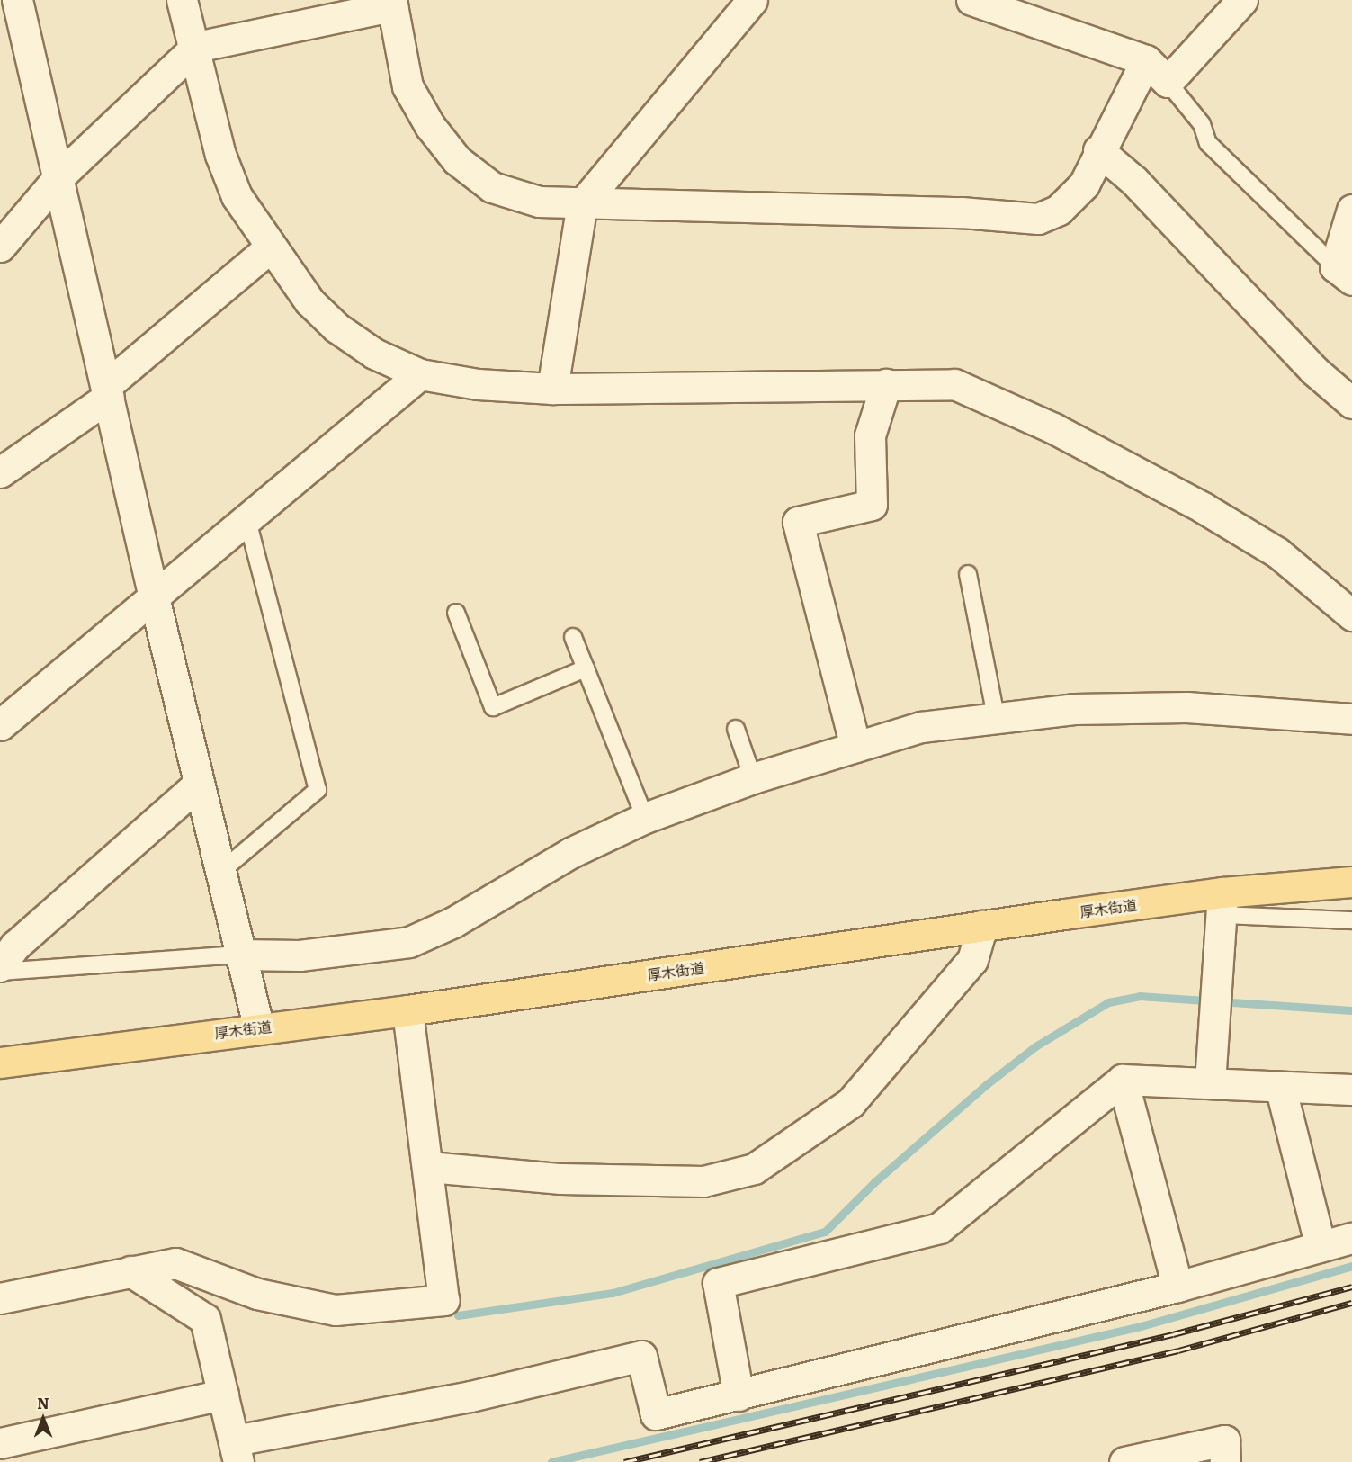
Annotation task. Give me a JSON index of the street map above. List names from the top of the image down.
{
  "streets": {
    "main road": ["厚木街道"]
  },
  "north": "top"
}
